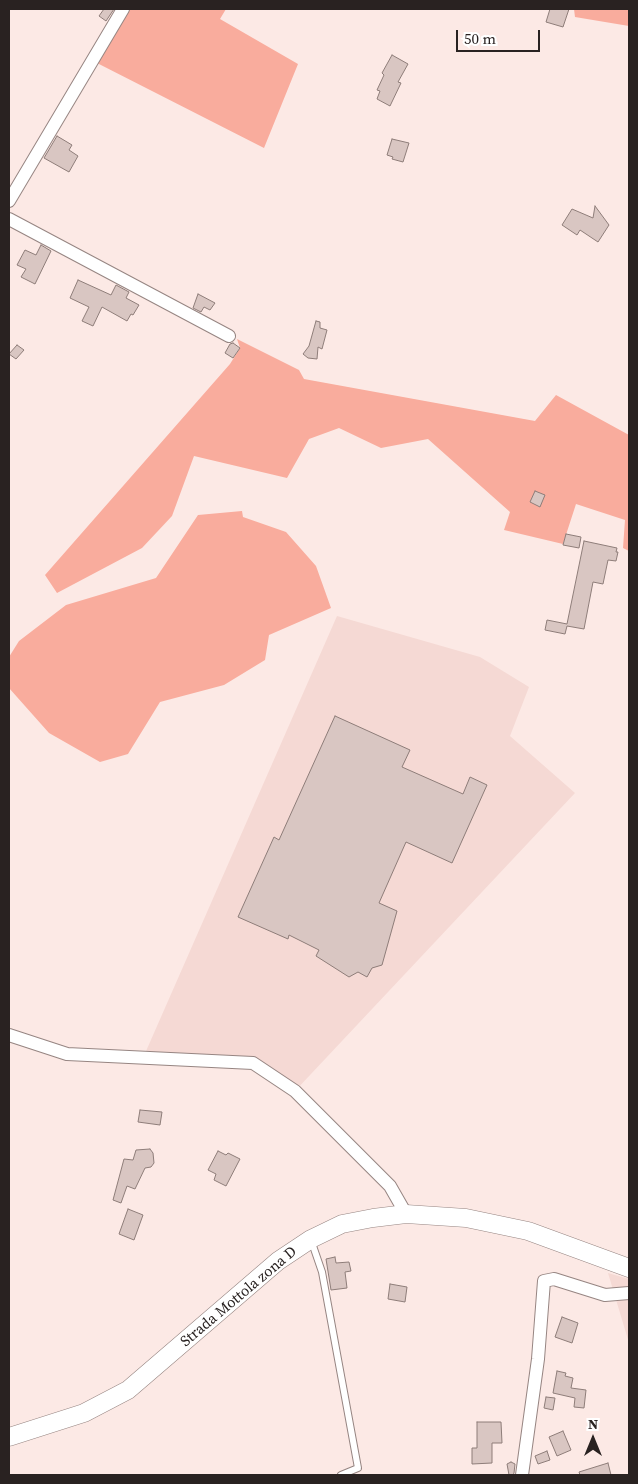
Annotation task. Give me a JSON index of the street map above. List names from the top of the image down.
{
  "streets": {
    "main road": ["Strada Mottola zona D"]
  },
  "scale_bar": "50 m",
  "north": "top"
}
